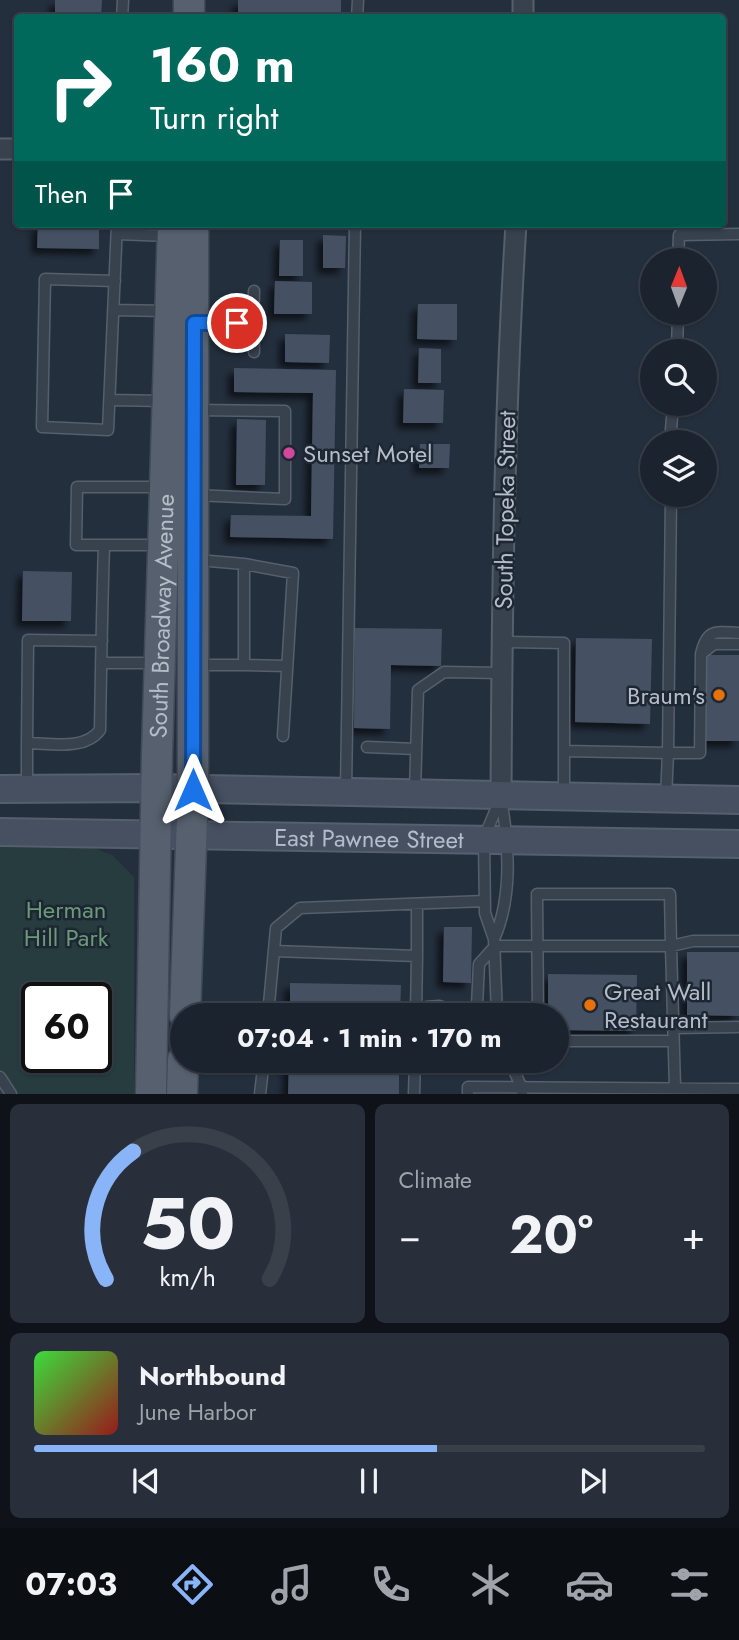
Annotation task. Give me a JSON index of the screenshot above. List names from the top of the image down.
{
  "streets": {
    "main road": ["South Broadway Avenue", "East Pawnee Street"],
    "street": ["South Topeka Street"]
  },
  "crossings": [
    ["South Topeka Street", "East Pawnee Street"],
    ["South Broadway Avenue", "East Pawnee Street"]
  ],
  "parks": ["Herman Hill Park"],
  "places": ["Sunset Motel", "Braum's", "Great Wall Restaurant"],
  "north": "top",
  "page": {
    "turn": ["160 m", "Turn right"],
    "then": "Then",
    "limit": "60",
    "trip": "07:04 · 1 min · 170 m",
    "tile": "Climate",
    "heat": ["−", "20°", "+"],
    "song": ["Northbound", "June Harbor"],
    "tabs": "07:03",
    "gauge": ["50", "km/h"]
  }
}
